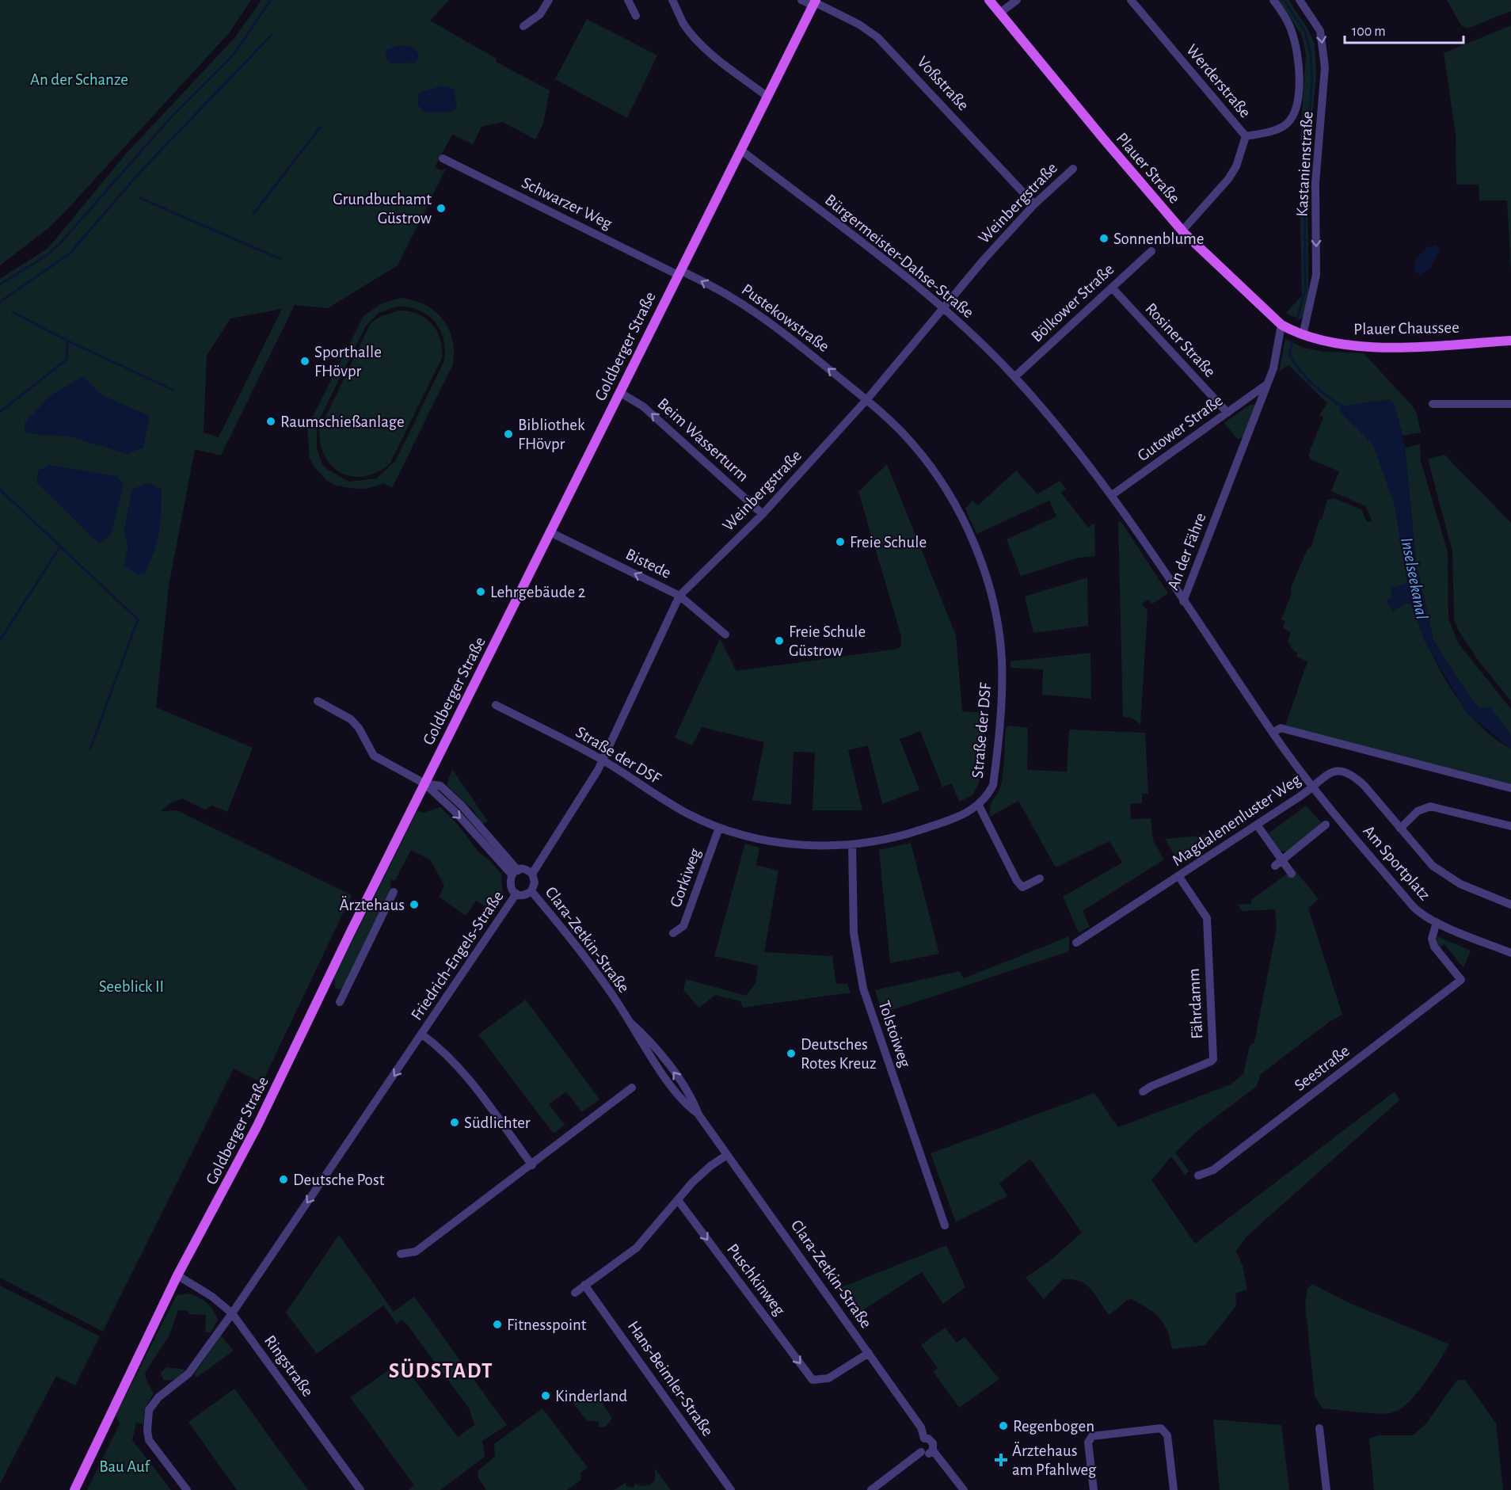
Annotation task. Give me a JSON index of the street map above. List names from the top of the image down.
{
  "streets": {
    "main road": ["Plauer Straße", "Plauer Chaussee", "Goldberger Straße"],
    "street": [
      "Werderstraße",
      "Voßstraße",
      "Kastanienstraße",
      "Schwarzer Weg",
      "Weinbergstraße",
      "Bürgermeister-Dahse-Straße",
      "Bölkower Straße",
      "Pustekowstraße",
      "Rosiner Straße",
      "Gutower Straße",
      "Beim Wasserturm",
      "An der Fähre",
      "Bistede",
      "Straße der DSF",
      "Magdalenenluster Weg",
      "Am Sportplatz",
      "Gorkiweg",
      "Clara-Zetkin-Straße",
      "Friedrich-Engels-Straße",
      "Fährdamm",
      "Tolstoiweg",
      "Seestraße",
      "Puschkinweg",
      "Ringstraße",
      "Hans-Beimler-Straße"
    ]
  },
  "crossings": [
    ["Werderstraße", "Plauer Straße"],
    ["Voßstraße", "Weinbergstraße"],
    ["Voßstraße", "Goldberger Straße"],
    ["Kastanienstraße", "Plauer Straße"],
    ["Kastanienstraße", "Plauer Chaussee"],
    ["Plauer Straße", "Plauer Chaussee"],
    ["Plauer Straße", "An der Fähre"],
    ["Schwarzer Weg", "Pustekowstraße"],
    ["Schwarzer Weg", "Goldberger Straße"],
    ["Weinbergstraße", "Bürgermeister-Dahse-Straße"],
    ["Weinbergstraße", "Pustekowstraße"],
    ["Weinbergstraße", "Beim Wasserturm"],
    ["Weinbergstraße", "Bistede"],
    ["Weinbergstraße", "Straße der DSF"],
    ["Weinbergstraße", "Clara-Zetkin-Straße"],
    ["Weinbergstraße", "Friedrich-Engels-Straße"],
    ["Bürgermeister-Dahse-Straße", "Bölkower Straße"],
    ["Bürgermeister-Dahse-Straße", "Goldberger Straße"],
    ["Bürgermeister-Dahse-Straße", "Gutower Straße"],
    ["Bürgermeister-Dahse-Straße", "An der Fähre"],
    ["Bölkower Straße", "Rosiner Straße"],
    ["Pustekowstraße", "Goldberger Straße"],
    ["Pustekowstraße", "Straße der DSF"],
    ["Rosiner Straße", "Gutower Straße"],
    ["Goldberger Straße", "Beim Wasserturm"],
    ["Goldberger Straße", "Bistede"],
    ["Goldberger Straße", "Ringstraße"],
    ["Gutower Straße", "An der Fähre"],
    ["An der Fähre", "Magdalenenluster Weg"],
    ["An der Fähre", "Am Sportplatz"],
    ["Straße der DSF", "Gorkiweg"],
    ["Straße der DSF", "Tolstoiweg"],
    ["Magdalenenluster Weg", "Am Sportplatz"],
    ["Magdalenenluster Weg", "Fährdamm"],
    ["Am Sportplatz", "Seestraße"],
    ["Clara-Zetkin-Straße", "Friedrich-Engels-Straße"],
    ["Clara-Zetkin-Straße", "Puschkinweg"],
    ["Friedrich-Engels-Straße", "Ringstraße"]
  ],
  "one_way": [
    "Kastanienstraße",
    "Pustekowstraße",
    "Beim Wasserturm",
    "Bistede",
    "Friedrich-Engels-Straße",
    "Puschkinweg"
  ],
  "districts": ["SÜDSTADT"],
  "water": ["Inselseekanal"],
  "parks": ["An der Schanze", "Seeblick II", "Bau Auf"],
  "places": {
    "other": [
      "Grundbuchamt Güstrow",
      "Sonnenblume",
      "Sporthalle FHövpr",
      "Raumschießanlage",
      "Bibliothek FHövpr",
      "Freie Schule",
      "Lehrgebäude 2",
      "Freie Schule Güstrow",
      "Ärztehaus",
      "Deutsches Rotes Kreuz",
      "Südlichter",
      "Deutsche Post",
      "Fitnesspoint",
      "Kinderland",
      "Regenbogen"
    ],
    "health": ["Ärztehaus am Pfahlweg"]
  },
  "scale_bar": "100 m"
}
